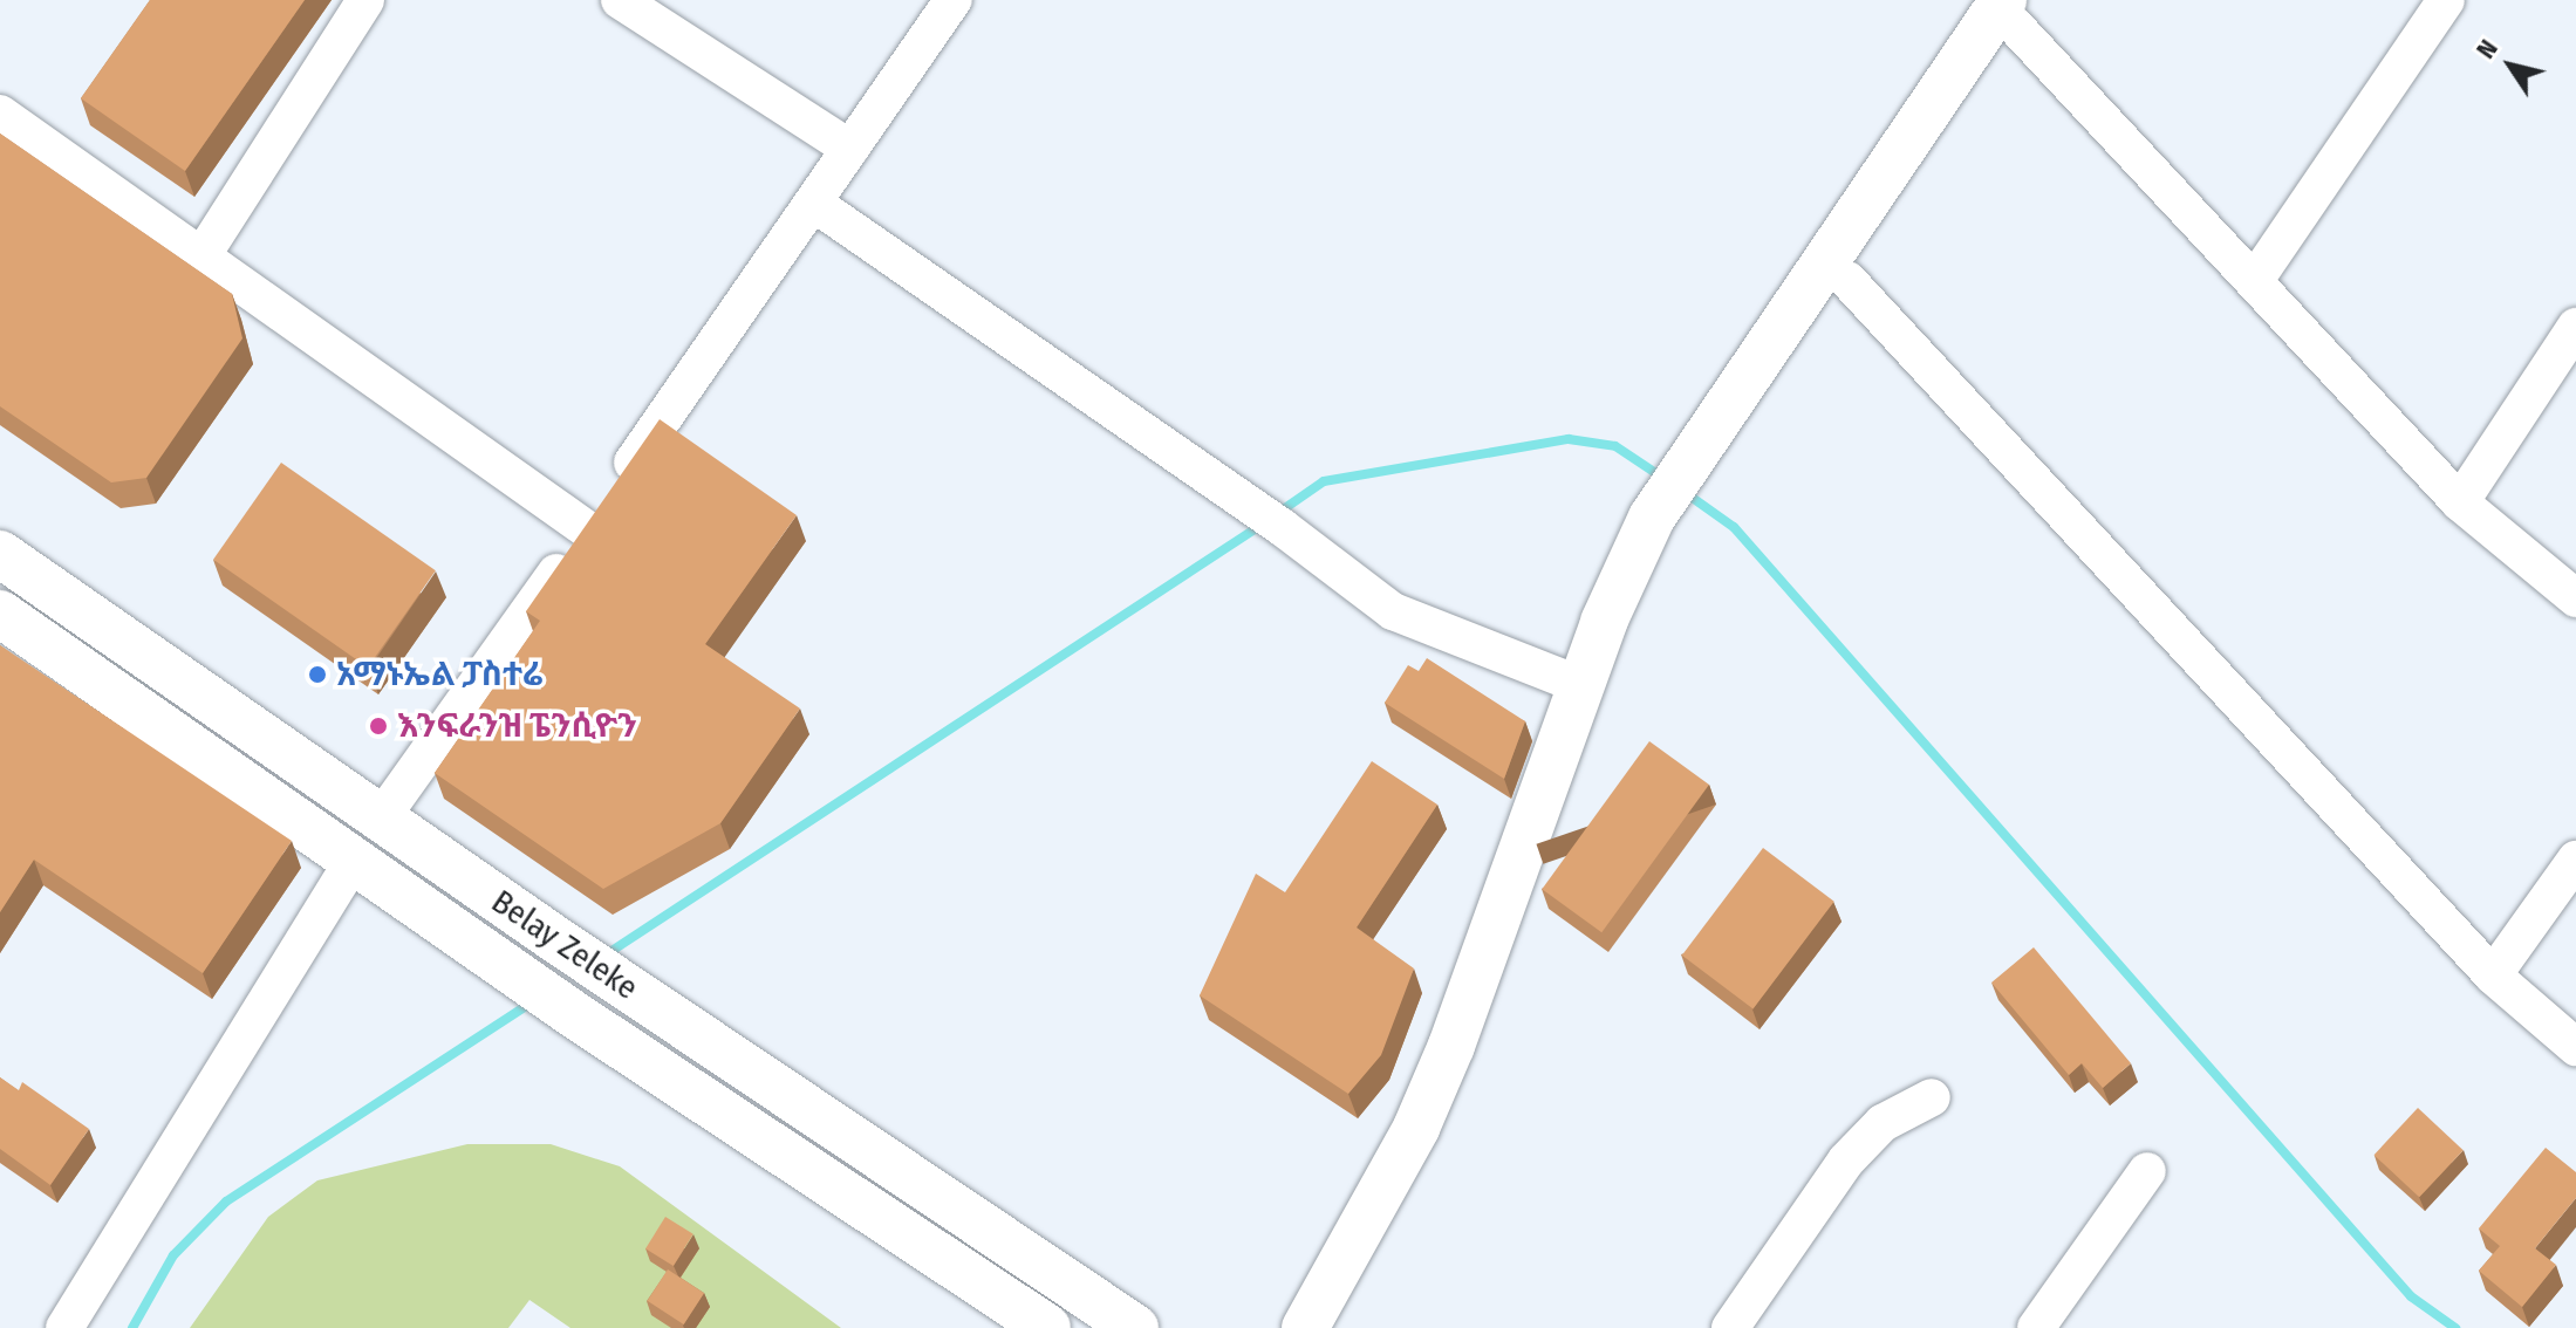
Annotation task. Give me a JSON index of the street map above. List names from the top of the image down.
{
  "streets": {
    "street": ["Belay Zeleke"]
  },
  "places": ["አማኑኤል ፓስተሬ", "እንፍራንዝ ፔንሲዮን"],
  "north": "top left"
}
